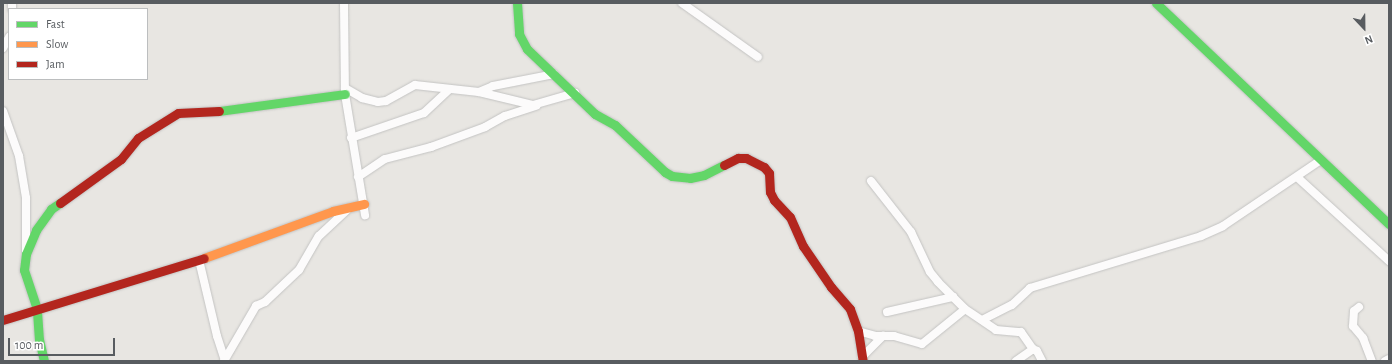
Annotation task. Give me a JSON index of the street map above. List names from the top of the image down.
{
  "legend": ["Fast", "Slow", "Jam"],
  "scale_bar": "100 m",
  "north": "bottom"
}
